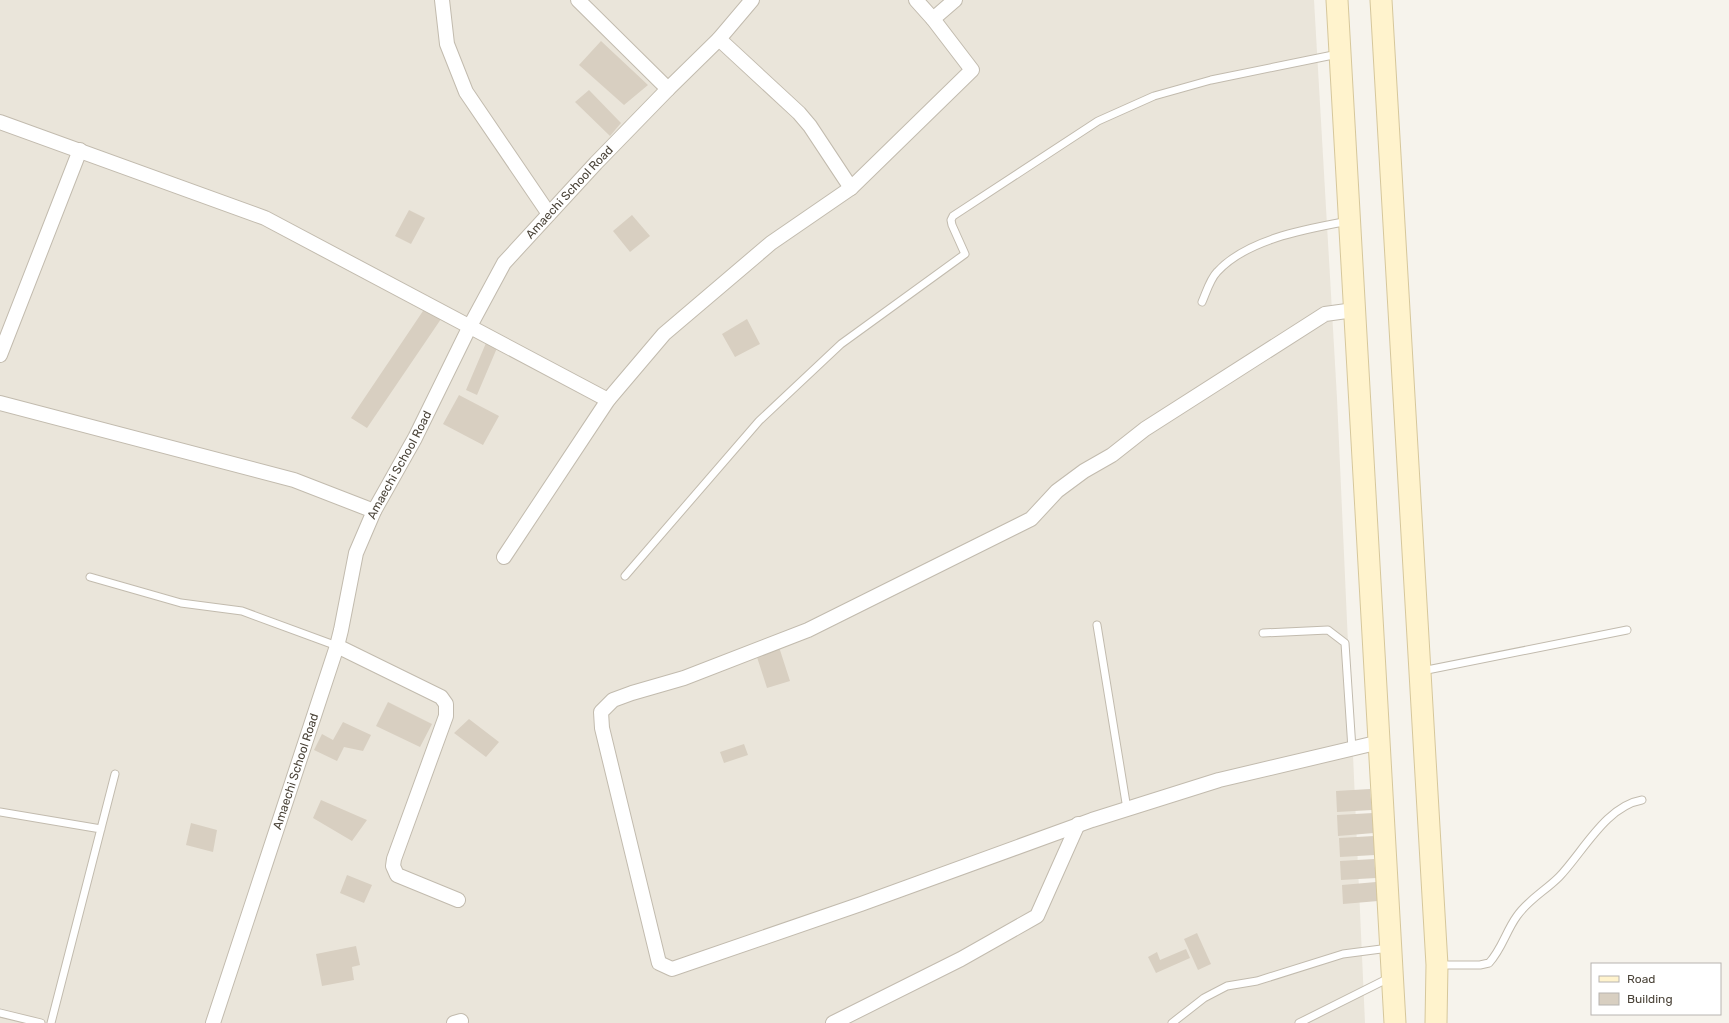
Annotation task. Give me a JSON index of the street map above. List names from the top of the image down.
{
  "streets": {
    "street": ["Amaechi School Road"]
  },
  "legend": ["Road", "Building"]
}
